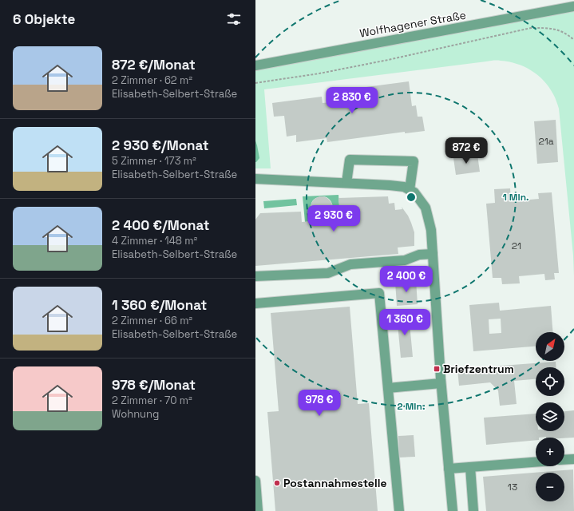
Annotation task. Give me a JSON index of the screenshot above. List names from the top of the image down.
{
  "streets": {
    "street": ["Wolfhagener Straße"]
  },
  "places": {
    "transit": ["Briefzentrum"],
    "other": ["Postannahmestelle"]
  },
  "house_numbers": ["21a", "21", "13"],
  "north": "top right",
  "page": {
    "heading": "6 Objekte",
    "list": [
      {
        "name": "872 €/Monat",
        "note": "2 Zimmer · 62 m² · Elisabeth-Selbert-Straße"
      },
      {
        "name": "2 930 €/Monat",
        "note": "5 Zimmer · 173 m² · Elisabeth-Selbert-Straße"
      },
      {
        "name": "2 400 €/Monat",
        "note": "4 Zimmer · 148 m² · Elisabeth-Selbert-Straße"
      },
      {
        "name": "1 360 €/Monat",
        "note": "2 Zimmer · 66 m² · Elisabeth-Selbert-Straße"
      },
      {
        "name": "978 €/Monat",
        "note": "2 Zimmer · 70 m² · Wohnung"
      }
    ],
    "price": [
      "2 830 €",
      "872 €",
      "2 930 €",
      "2 400 €",
      "1 360 €",
      "978 €"
    ],
    "map_buttons": ["+", "−"]
  },
  "rings": ["1 Min.", "2 Min."]
}
